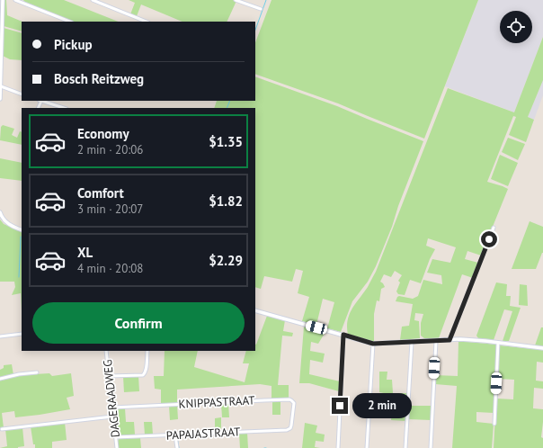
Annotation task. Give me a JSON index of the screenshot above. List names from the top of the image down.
{
  "streets": {
    "street": ["DAGERAADWEG", "KNIPPASTRAAT", "PAPAJASTRAAT"]
  },
  "crossings": [
    ["DAGERAADWEG", "KNIPPASTRAAT"],
    ["DAGERAADWEG", "PAPAJASTRAAT"],
    ["KNIPPASTRAAT", "PAPAJASTRAAT"]
  ],
  "page": {
    "banner": ["Pickup", "Bosch Reitzweg"],
    "list": [
      {
        "name": "Economy",
        "note": "2 min · 20:06",
        "value": "$1.35"
      },
      {
        "name": "Comfort",
        "note": "3 min · 20:07",
        "value": "$1.82"
      },
      {
        "name": "XL",
        "note": "4 min · 20:08",
        "value": "$2.29"
      }
    ],
    "buttons": "Confirm",
    "bubble": "2 min"
  }
}
